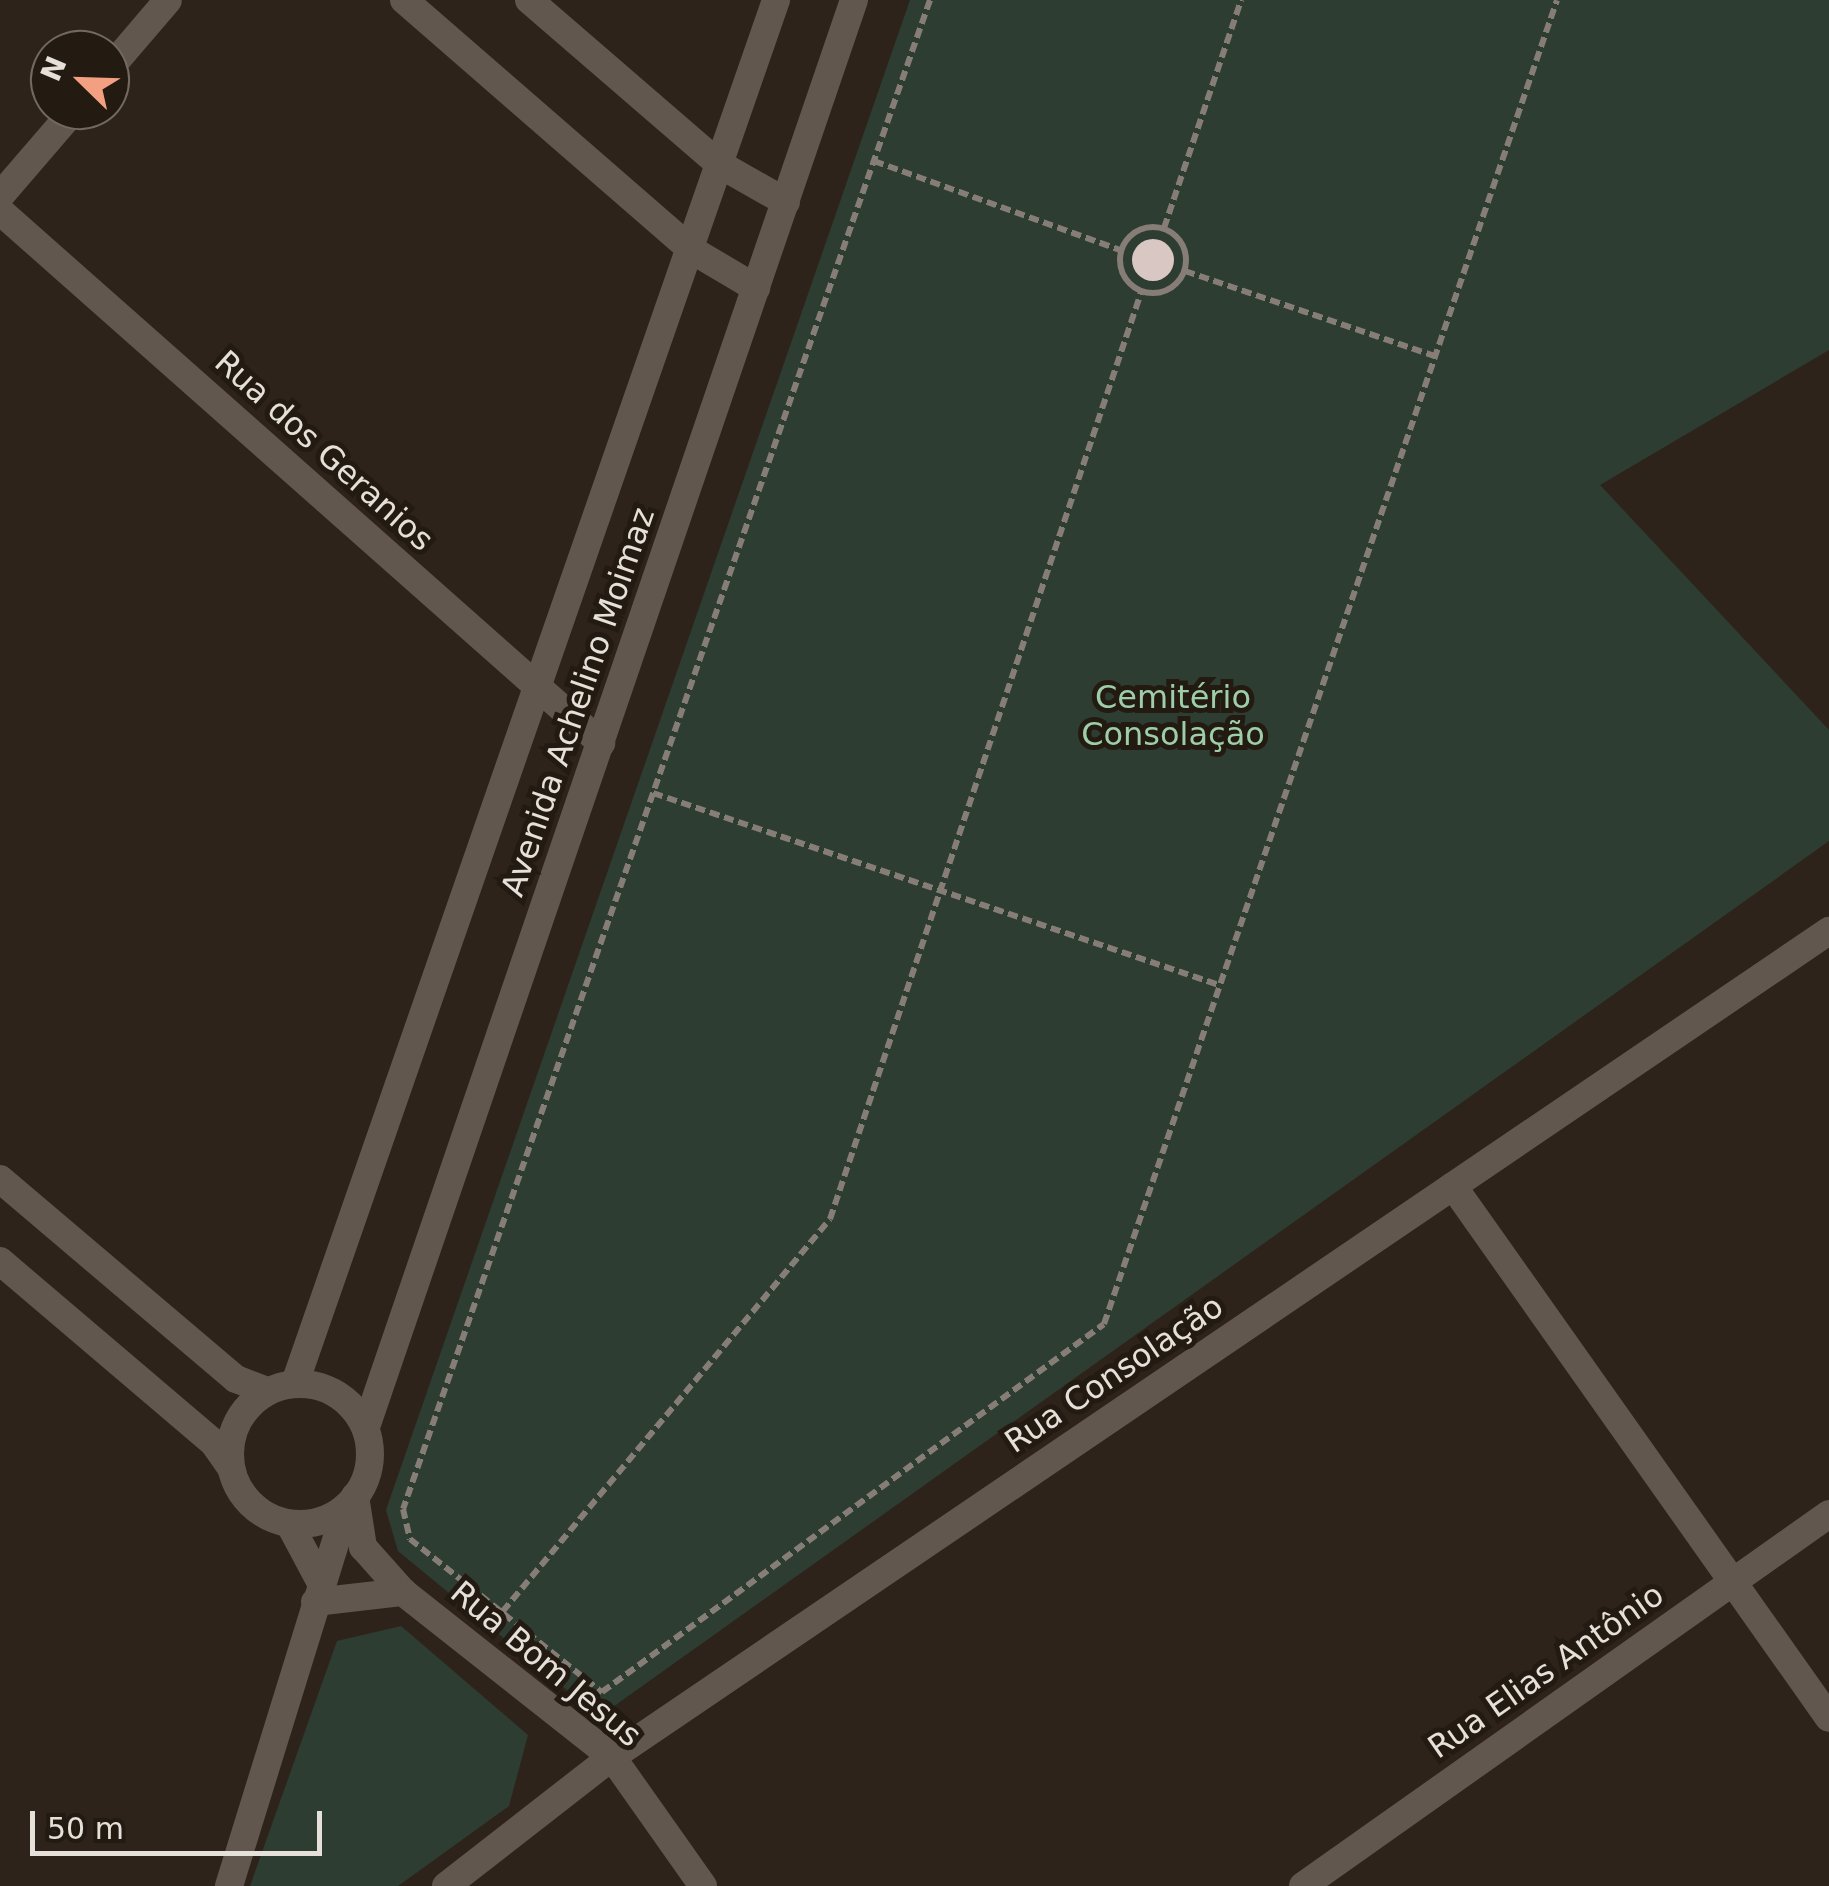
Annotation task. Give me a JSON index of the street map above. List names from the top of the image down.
{
  "streets": {
    "street": [
      "Rua dos Geranios",
      "Avenida Achelino Moimaz",
      "Rua Consolação",
      "Rua Bom Jesus",
      "Rua Elias Antônio"
    ]
  },
  "crossings": [
    ["Rua dos Geranios", "Avenida Achelino Moimaz"],
    ["Avenida Achelino Moimaz", "Rua Bom Jesus"],
    ["Rua Consolação", "Rua Bom Jesus"]
  ],
  "parks": ["Cemitério Consolação"],
  "scale_bar": "50 m",
  "north": "top left"
}
